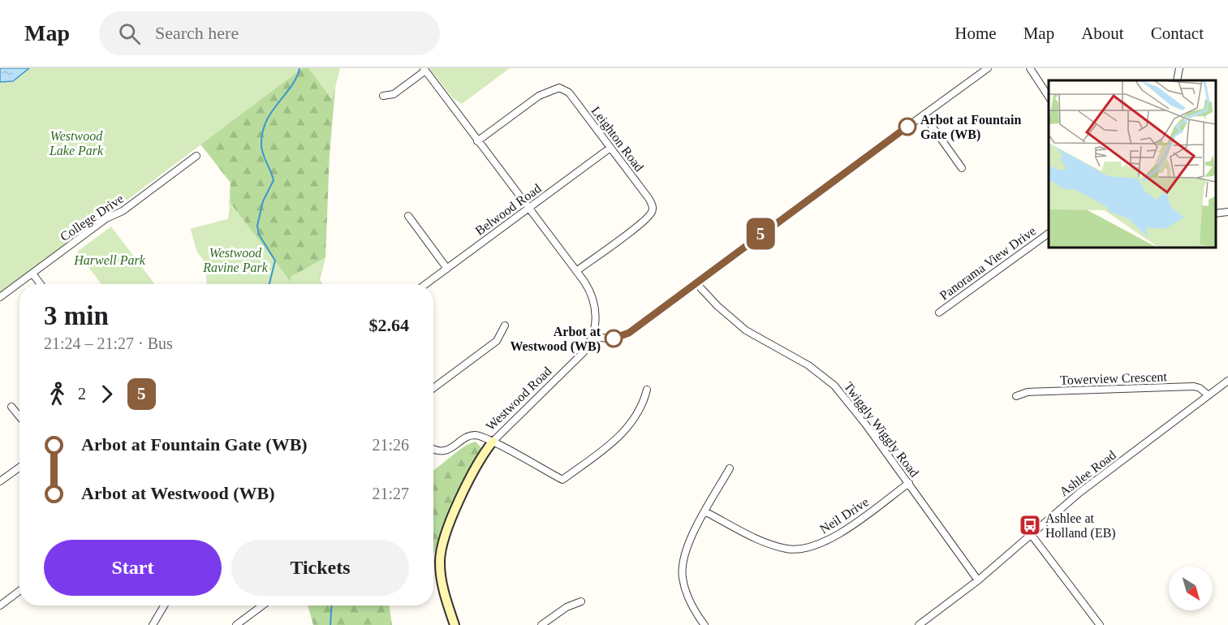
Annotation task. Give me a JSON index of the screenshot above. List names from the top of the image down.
{
  "streets": {
    "street": [
      "Leighton Road",
      "Belwood Road",
      "College Drive",
      "Panorama View Drive",
      "Towerview Crescent",
      "Westwood Road",
      "Twiggly Wiggly Road",
      "Ashlee Road",
      "Neil Drive"
    ]
  },
  "crossings": [
    ["Leighton Road", "Belwood Road"],
    ["Leighton Road", "Westwood Road"],
    ["Belwood Road", "Westwood Road"],
    ["Towerview Crescent", "Ashlee Road"],
    ["Twiggly Wiggly Road", "Ashlee Road"],
    ["Twiggly Wiggly Road", "Neil Drive"]
  ],
  "parks": ["Westwood Lake Park", "Westwood Ravine Park", "Harwell Park"],
  "places": {
    "other": ["Arbot at Fountain Gate (WB)", "Arbot at Westwood (WB)"],
    "bus stop": ["Ashlee at Holland (EB)"]
  },
  "lines": ["bus line 5"],
  "north": "bottom right",
  "page": {
    "header": "Map",
    "search": "Search here",
    "nav": [
      "Home",
      "Map",
      "About",
      "Contact"
    ],
    "on_map": "5",
    "heading": ["3 min", "21:24 – 21:27 · Bus", "$2.64"],
    "legs": ["2", "5"],
    "list": [
      {
        "name": "Arbot at Fountain Gate (WB)",
        "value": "21:26"
      },
      {
        "name": "Arbot at Westwood (WB)",
        "value": "21:27"
      }
    ],
    "buttons": ["Start", "Tickets"]
  }
}
